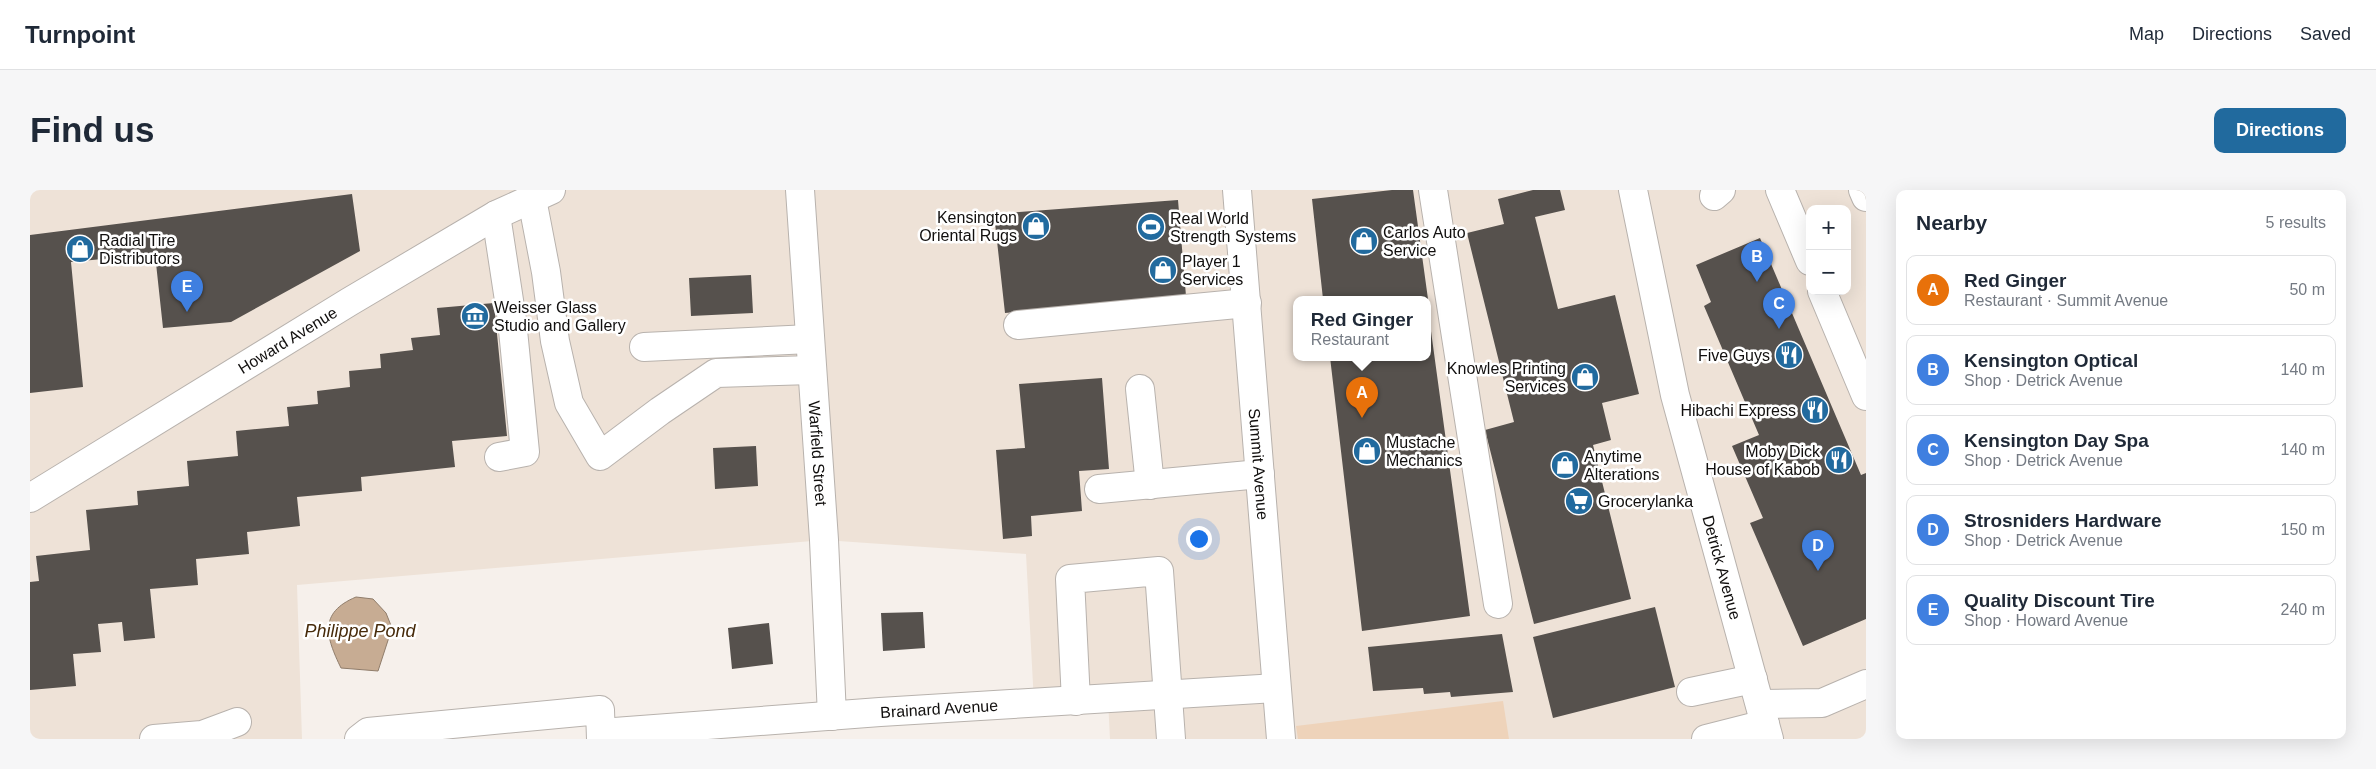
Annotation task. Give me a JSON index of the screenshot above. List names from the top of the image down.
{
  "streets": {
    "street": [
      "Howard Avenue",
      "Warfield Street",
      "Summit Avenue",
      "Detrick Avenue",
      "Brainard Avenue"
    ]
  },
  "crossings": [
    ["Warfield Street", "Brainard Avenue"],
    ["Summit Avenue", "Brainard Avenue"]
  ],
  "water": ["Philippe Pond"],
  "places": {
    "shop": [
      "Kensington Oriental Rugs",
      "Carlos Auto Service",
      "Radial Tire Distributors",
      "Player 1 Services",
      "Knowles Printing Services",
      "Mustache Mechanics",
      "Anytime Alterations"
    ],
    "sports": ["Real World Strength Systems"],
    "museum": ["Weisser Glass Studio and Gallery"],
    "restaurant": ["Five Guys", "Hibachi Express", "Moby Dick House of Kabob"],
    "supermarket": ["Grocerylanka"]
  },
  "page": {
    "header": "Turnpoint",
    "nav": ["Map", "Directions", "Saved"],
    "buttons": "Directions",
    "title": "Find us",
    "heading": ["Nearby", "5 results"],
    "map_buttons": ["+", "−"],
    "pins": [
      "B",
      "E",
      "C",
      "A",
      "D"
    ],
    "list": [
      {
        "mark": "A",
        "name": "Red Ginger",
        "note": "Restaurant · Summit Avenue",
        "value": "50 m"
      },
      {
        "mark": "B",
        "name": "Kensington Optical",
        "note": "Shop · Detrick Avenue",
        "value": "140 m"
      },
      {
        "mark": "C",
        "name": "Kensington Day Spa",
        "note": "Shop · Detrick Avenue",
        "value": "140 m"
      },
      {
        "mark": "D",
        "name": "Strosniders Hardware",
        "note": "Shop · Detrick Avenue",
        "value": "150 m"
      },
      {
        "mark": "E",
        "name": "Quality Discount Tire",
        "note": "Shop · Howard Avenue",
        "value": "240 m"
      }
    ],
    "popup": ["Red Ginger", "Restaurant"]
  }
}
